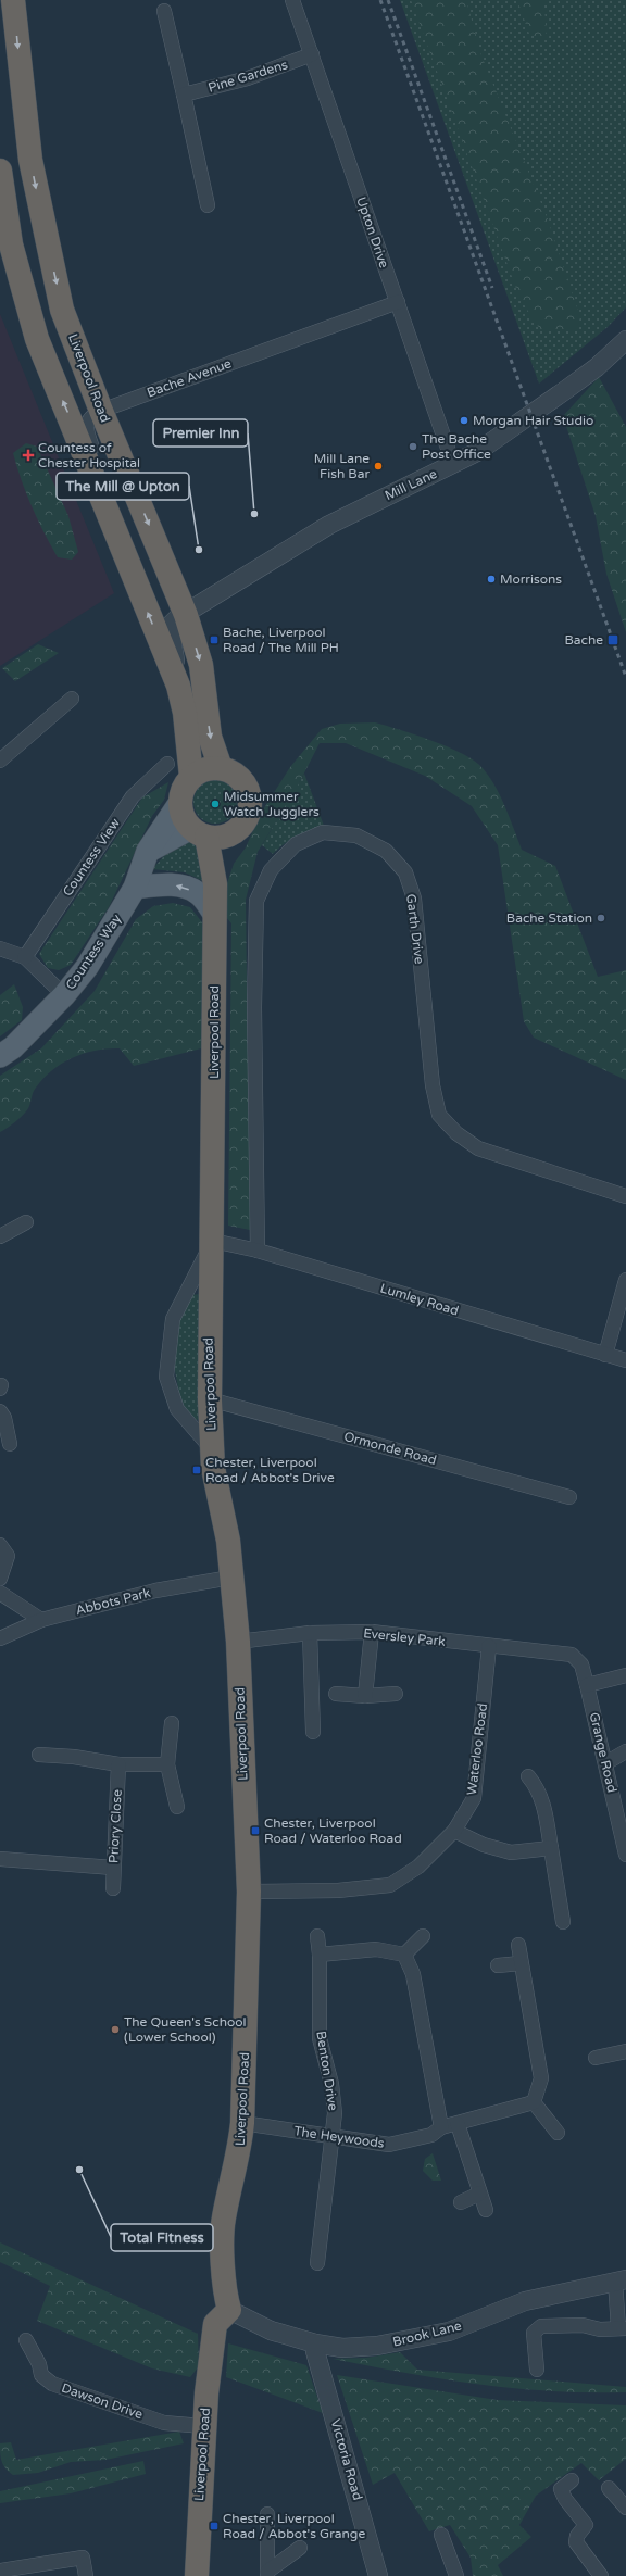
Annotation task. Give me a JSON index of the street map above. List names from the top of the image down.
{
  "streets": {
    "highway": ["Liverpool Road"],
    "main road": ["Countess Way"],
    "street": [
      "Pine Gardens",
      "Upton Drive",
      "Bache Avenue",
      "Mill Lane",
      "Countess View",
      "Garth Drive",
      "Lumley Road",
      "Ormonde Road",
      "Abbots Park",
      "Eversley Park",
      "Waterloo Road",
      "Grange Road",
      "Priory Close",
      "Benton Drive",
      "The Heywoods",
      "Brook Lane",
      "Dawson Drive",
      "Victoria Road"
    ]
  },
  "crossings": [
    ["Pine Gardens", "Upton Drive"],
    ["Upton Drive", "Bache Avenue"],
    ["Upton Drive", "Mill Lane"],
    ["Liverpool Road", "Bache Avenue"],
    ["Liverpool Road", "Mill Lane"],
    ["Liverpool Road", "Countess Way"],
    ["Liverpool Road", "Lumley Road"],
    ["Liverpool Road", "Ormonde Road"],
    ["Liverpool Road", "Abbots Park"],
    ["Liverpool Road", "Eversley Park"],
    ["Liverpool Road", "Waterloo Road"],
    ["Liverpool Road", "The Heywoods"],
    ["Liverpool Road", "Brook Lane"],
    ["Liverpool Road", "Dawson Drive"],
    ["Garth Drive", "Lumley Road"],
    ["Eversley Park", "Waterloo Road"],
    ["Eversley Park", "Grange Road"],
    ["Benton Drive", "The Heywoods"],
    ["Brook Lane", "Victoria Road"]
  ],
  "places": {
    "other": [
      "Morgan Hair Studio",
      "The Bache Post Office",
      "Mill Lane Fish Bar",
      "Premier Inn",
      "The Mill @ Upton",
      "Morrisons",
      "Midsummer Watch Jugglers",
      "Bache Station",
      "The Queen's School (Lower School)",
      "Total Fitness"
    ],
    "health": ["Countess of Chester Hospital"],
    "transit": [
      "Bache, Liverpool Road / The Mill PH",
      "Bache",
      "Chester, Liverpool Road / Abbot's Drive",
      "Chester, Liverpool Road / Waterloo Road",
      "Chester, Liverpool Road / Abbot's Grange"
    ]
  }
}
